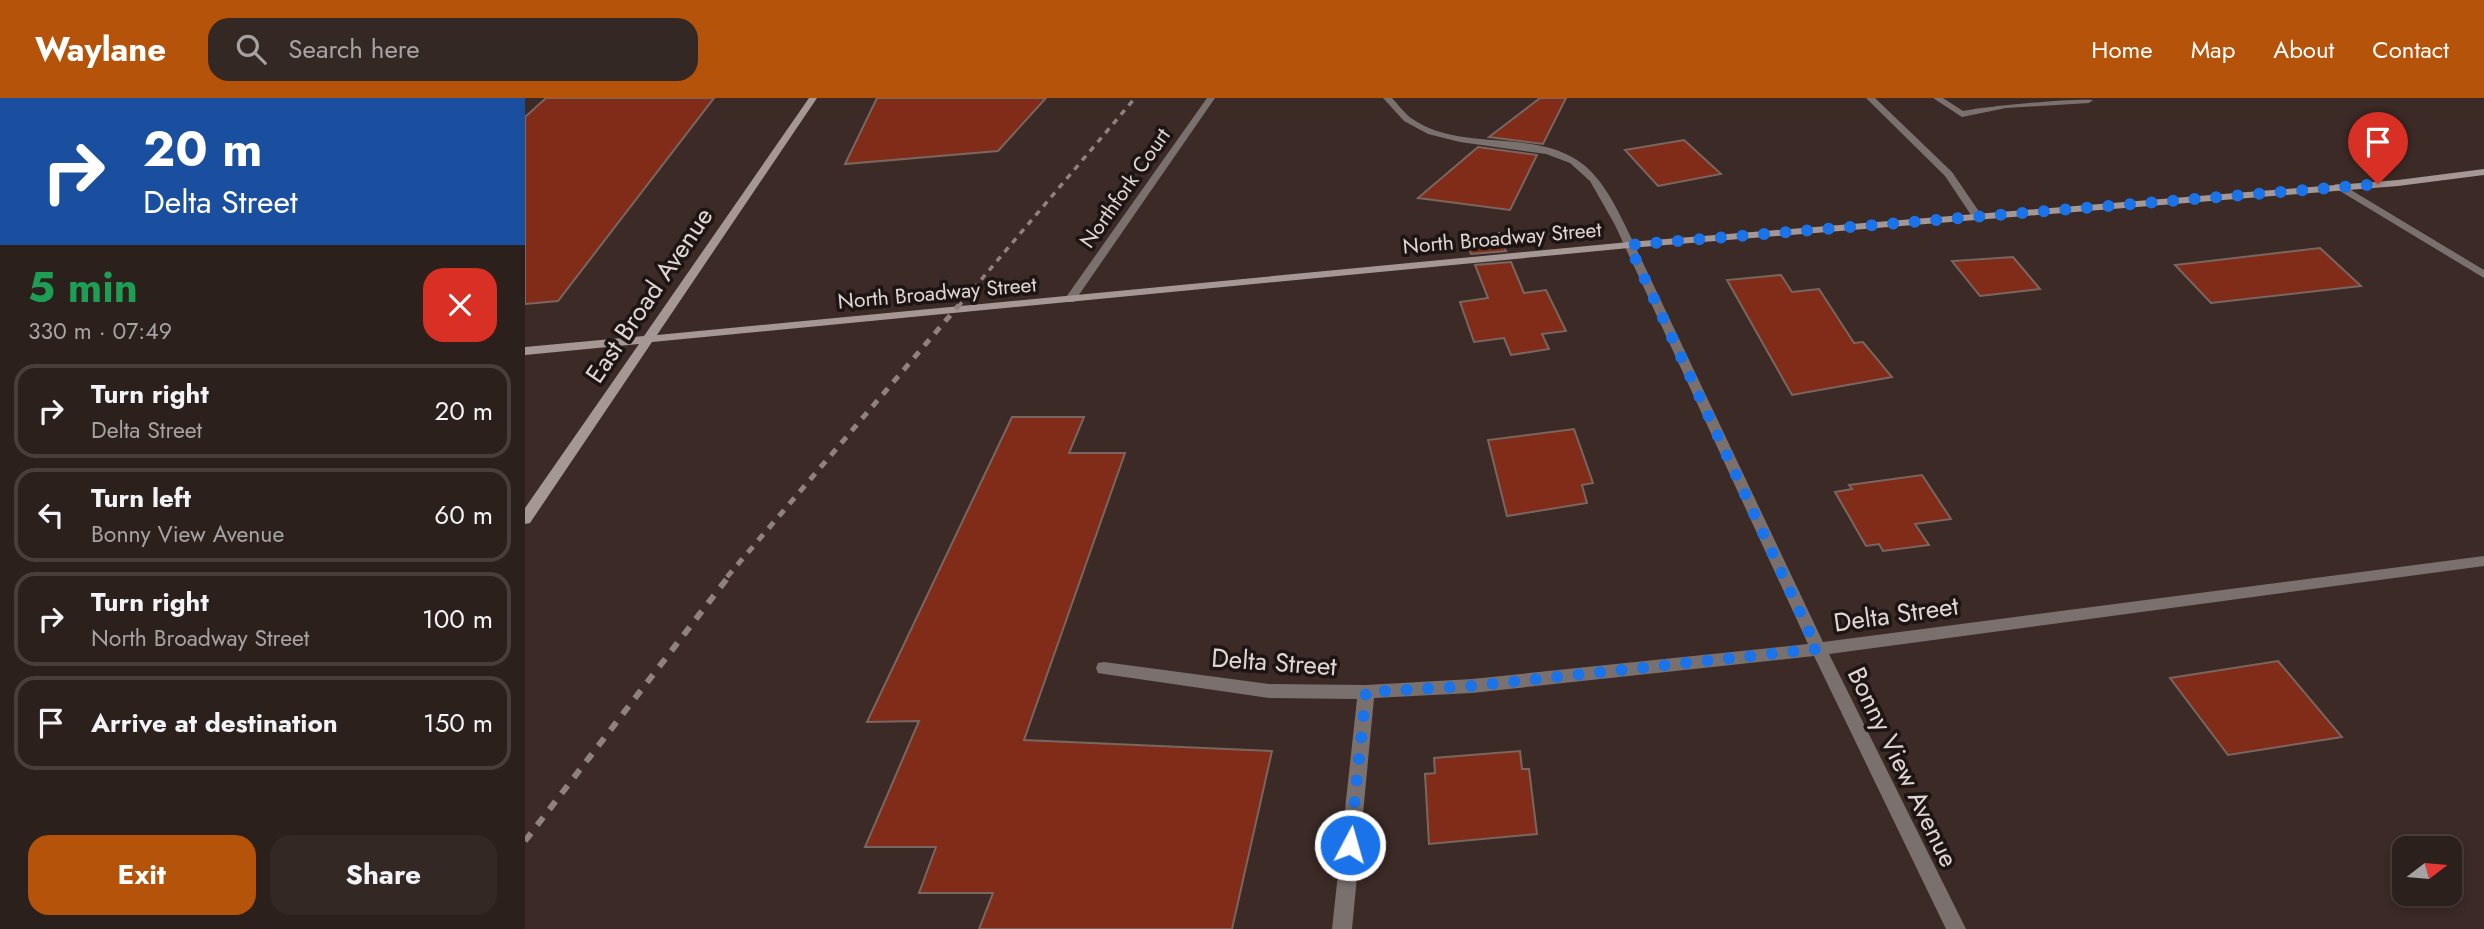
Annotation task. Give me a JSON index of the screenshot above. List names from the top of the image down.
{
  "streets": {
    "street": [
      "Northfork Court",
      "North Broadway Street",
      "East Broad Avenue",
      "Delta Street",
      "Bonny View Avenue"
    ]
  },
  "crossings": [
    ["Northfork Court", "North Broadway Street"],
    ["North Broadway Street", "East Broad Avenue"],
    ["North Broadway Street", "Bonny View Avenue"],
    ["Delta Street", "Bonny View Avenue"]
  ],
  "north": "right",
  "page": {
    "header": "Waylane",
    "search": "Search here",
    "nav": [
      "Home",
      "Map",
      "About",
      "Contact"
    ],
    "turn": ["20 m", "Delta Street"],
    "heading": ["5 min", "330 m · 07:49"],
    "list": [
      {
        "name": "Turn right",
        "note": "Delta Street",
        "value": "20 m"
      },
      {
        "name": "Turn left",
        "note": "Bonny View Avenue",
        "value": "60 m"
      },
      {
        "name": "Turn right",
        "note": "North Broadway Street",
        "value": "100 m"
      },
      {
        "name": "Arrive at destination",
        "value": "150 m"
      }
    ],
    "buttons": ["Exit", "Share"]
  }
}
